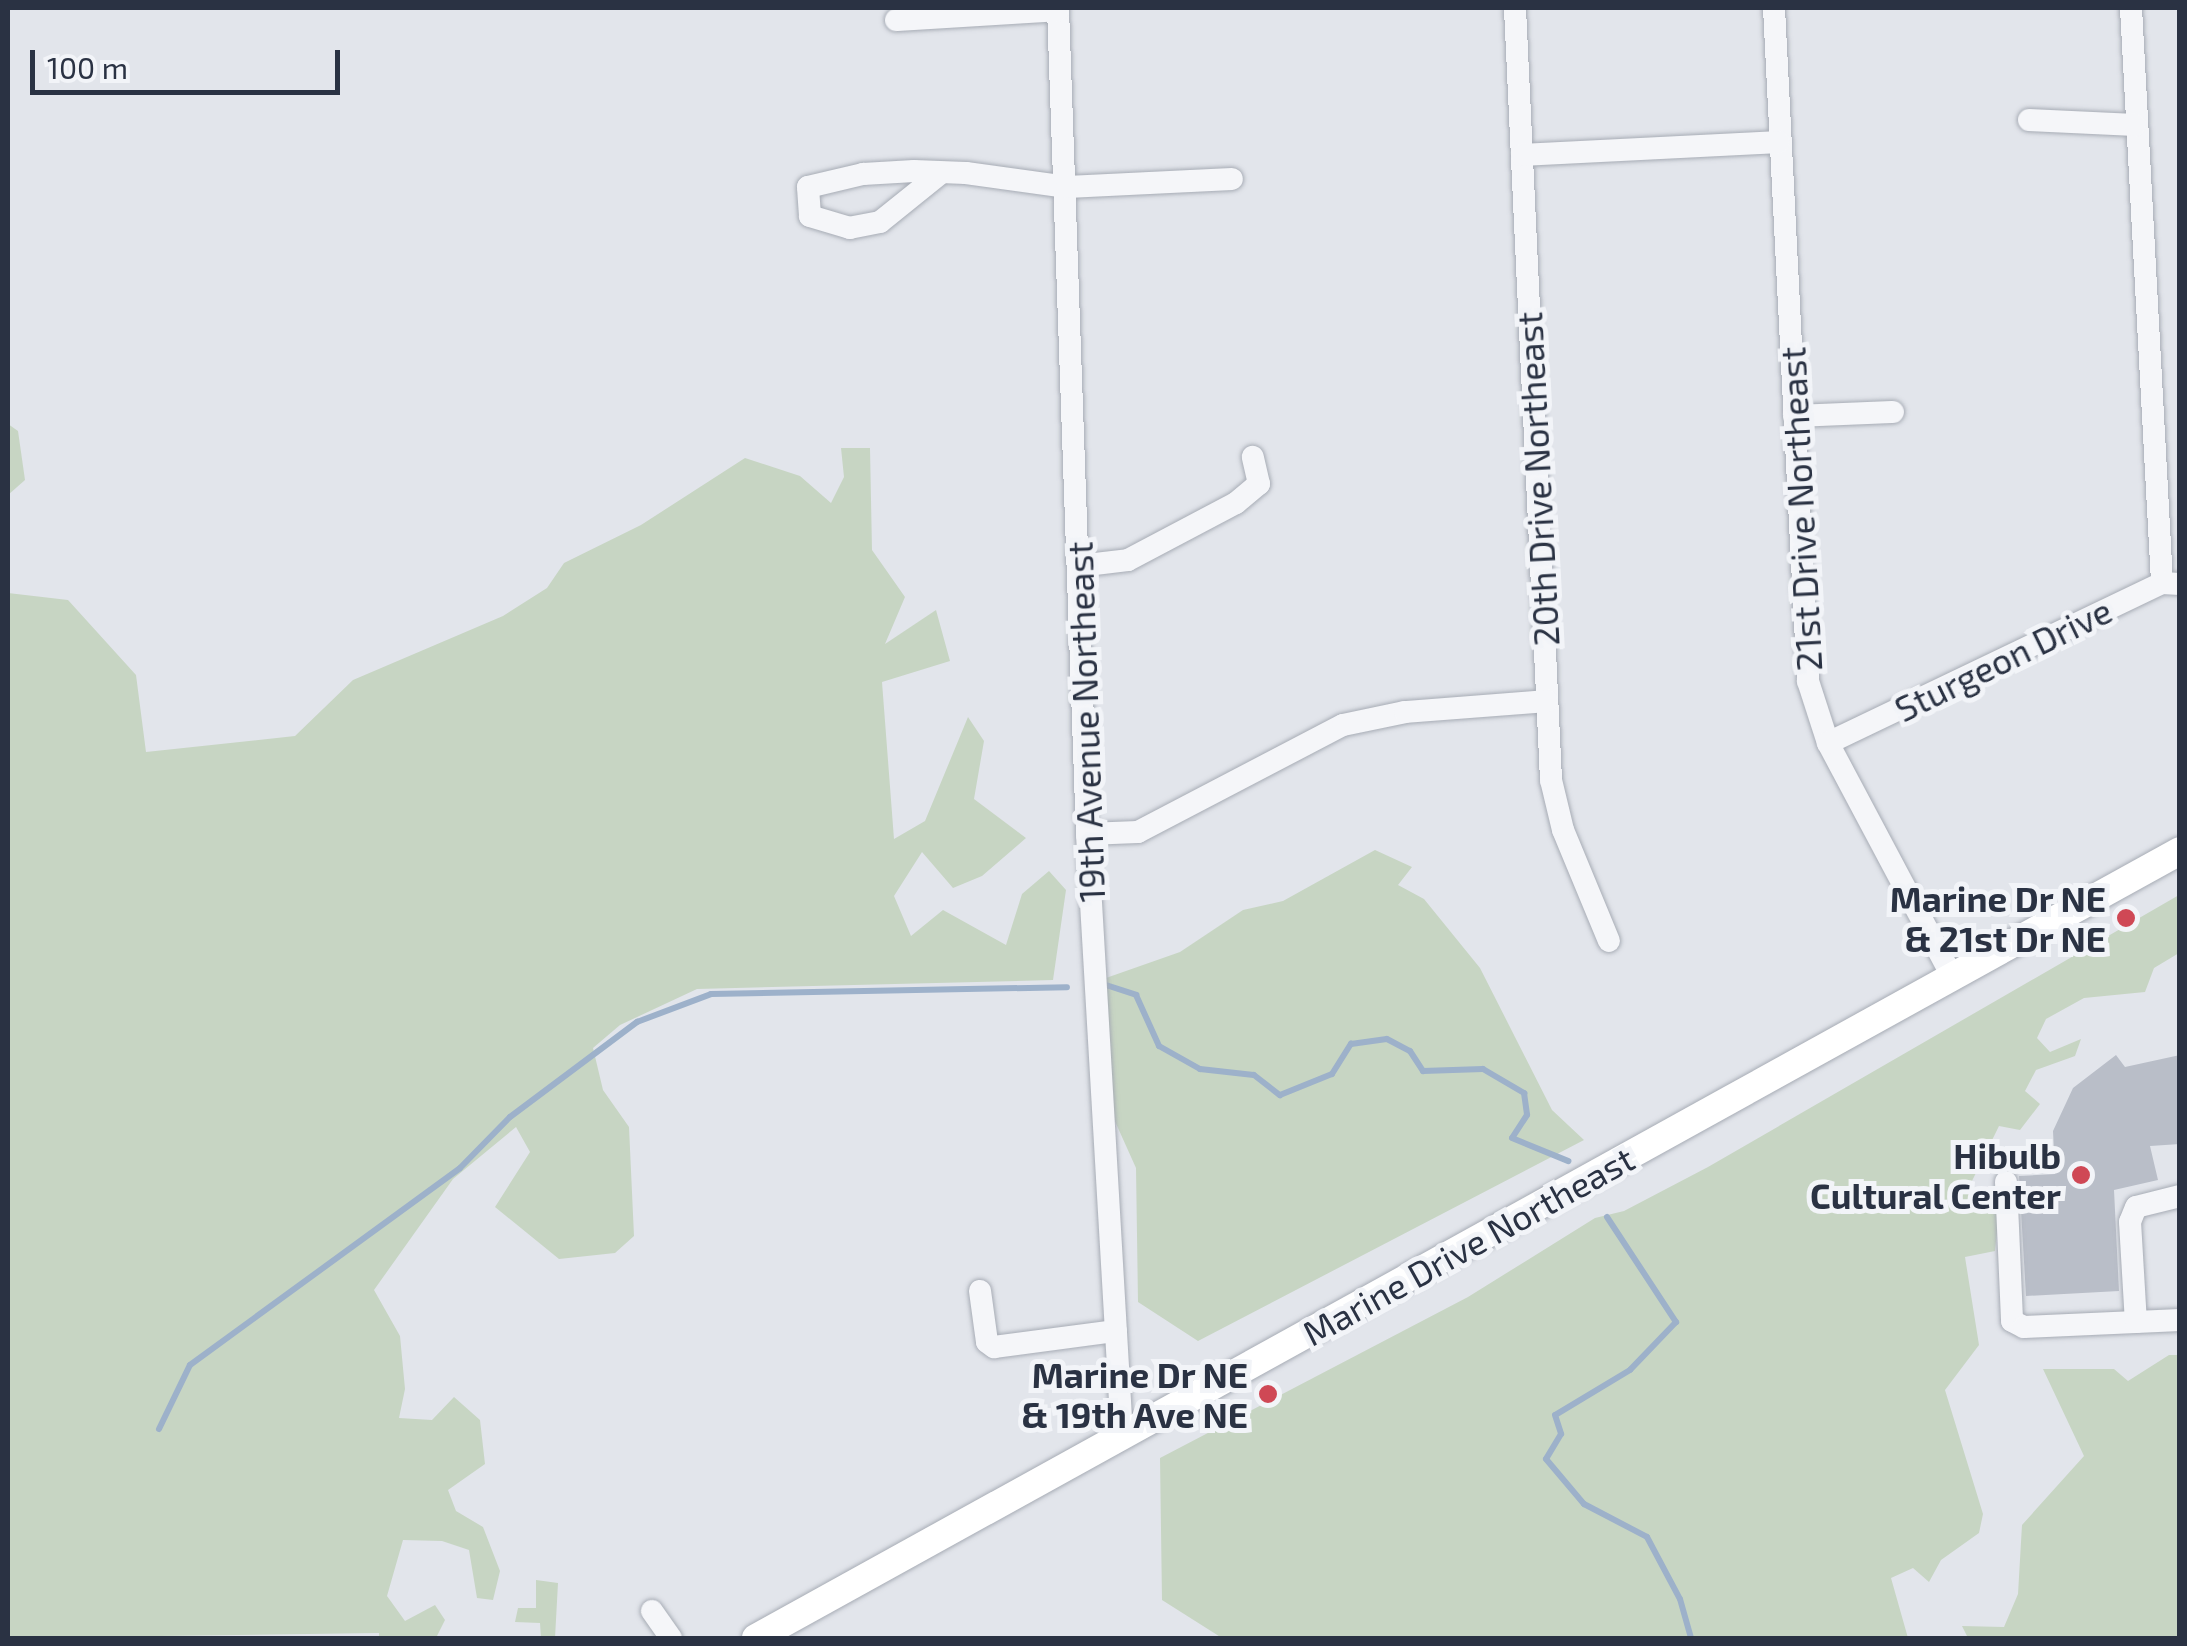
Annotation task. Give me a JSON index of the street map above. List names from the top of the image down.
{
  "streets": {
    "main road": ["Marine Drive Northeast"],
    "street": [
      "20th Drive Northeast",
      "21st Drive Northeast",
      "Sturgeon Drive",
      "19th Avenue Northeast"
    ]
  },
  "crossings": [
    ["21st Drive Northeast", "Sturgeon Drive"],
    ["21st Drive Northeast", "Marine Drive Northeast"],
    ["19th Avenue Northeast", "Marine Drive Northeast"]
  ],
  "places": ["Marine Dr NE & 21st Dr NE", "Hibulb Cultural Center", "Marine Dr NE & 19th Ave NE"],
  "scale_bar": "100 m"
}
